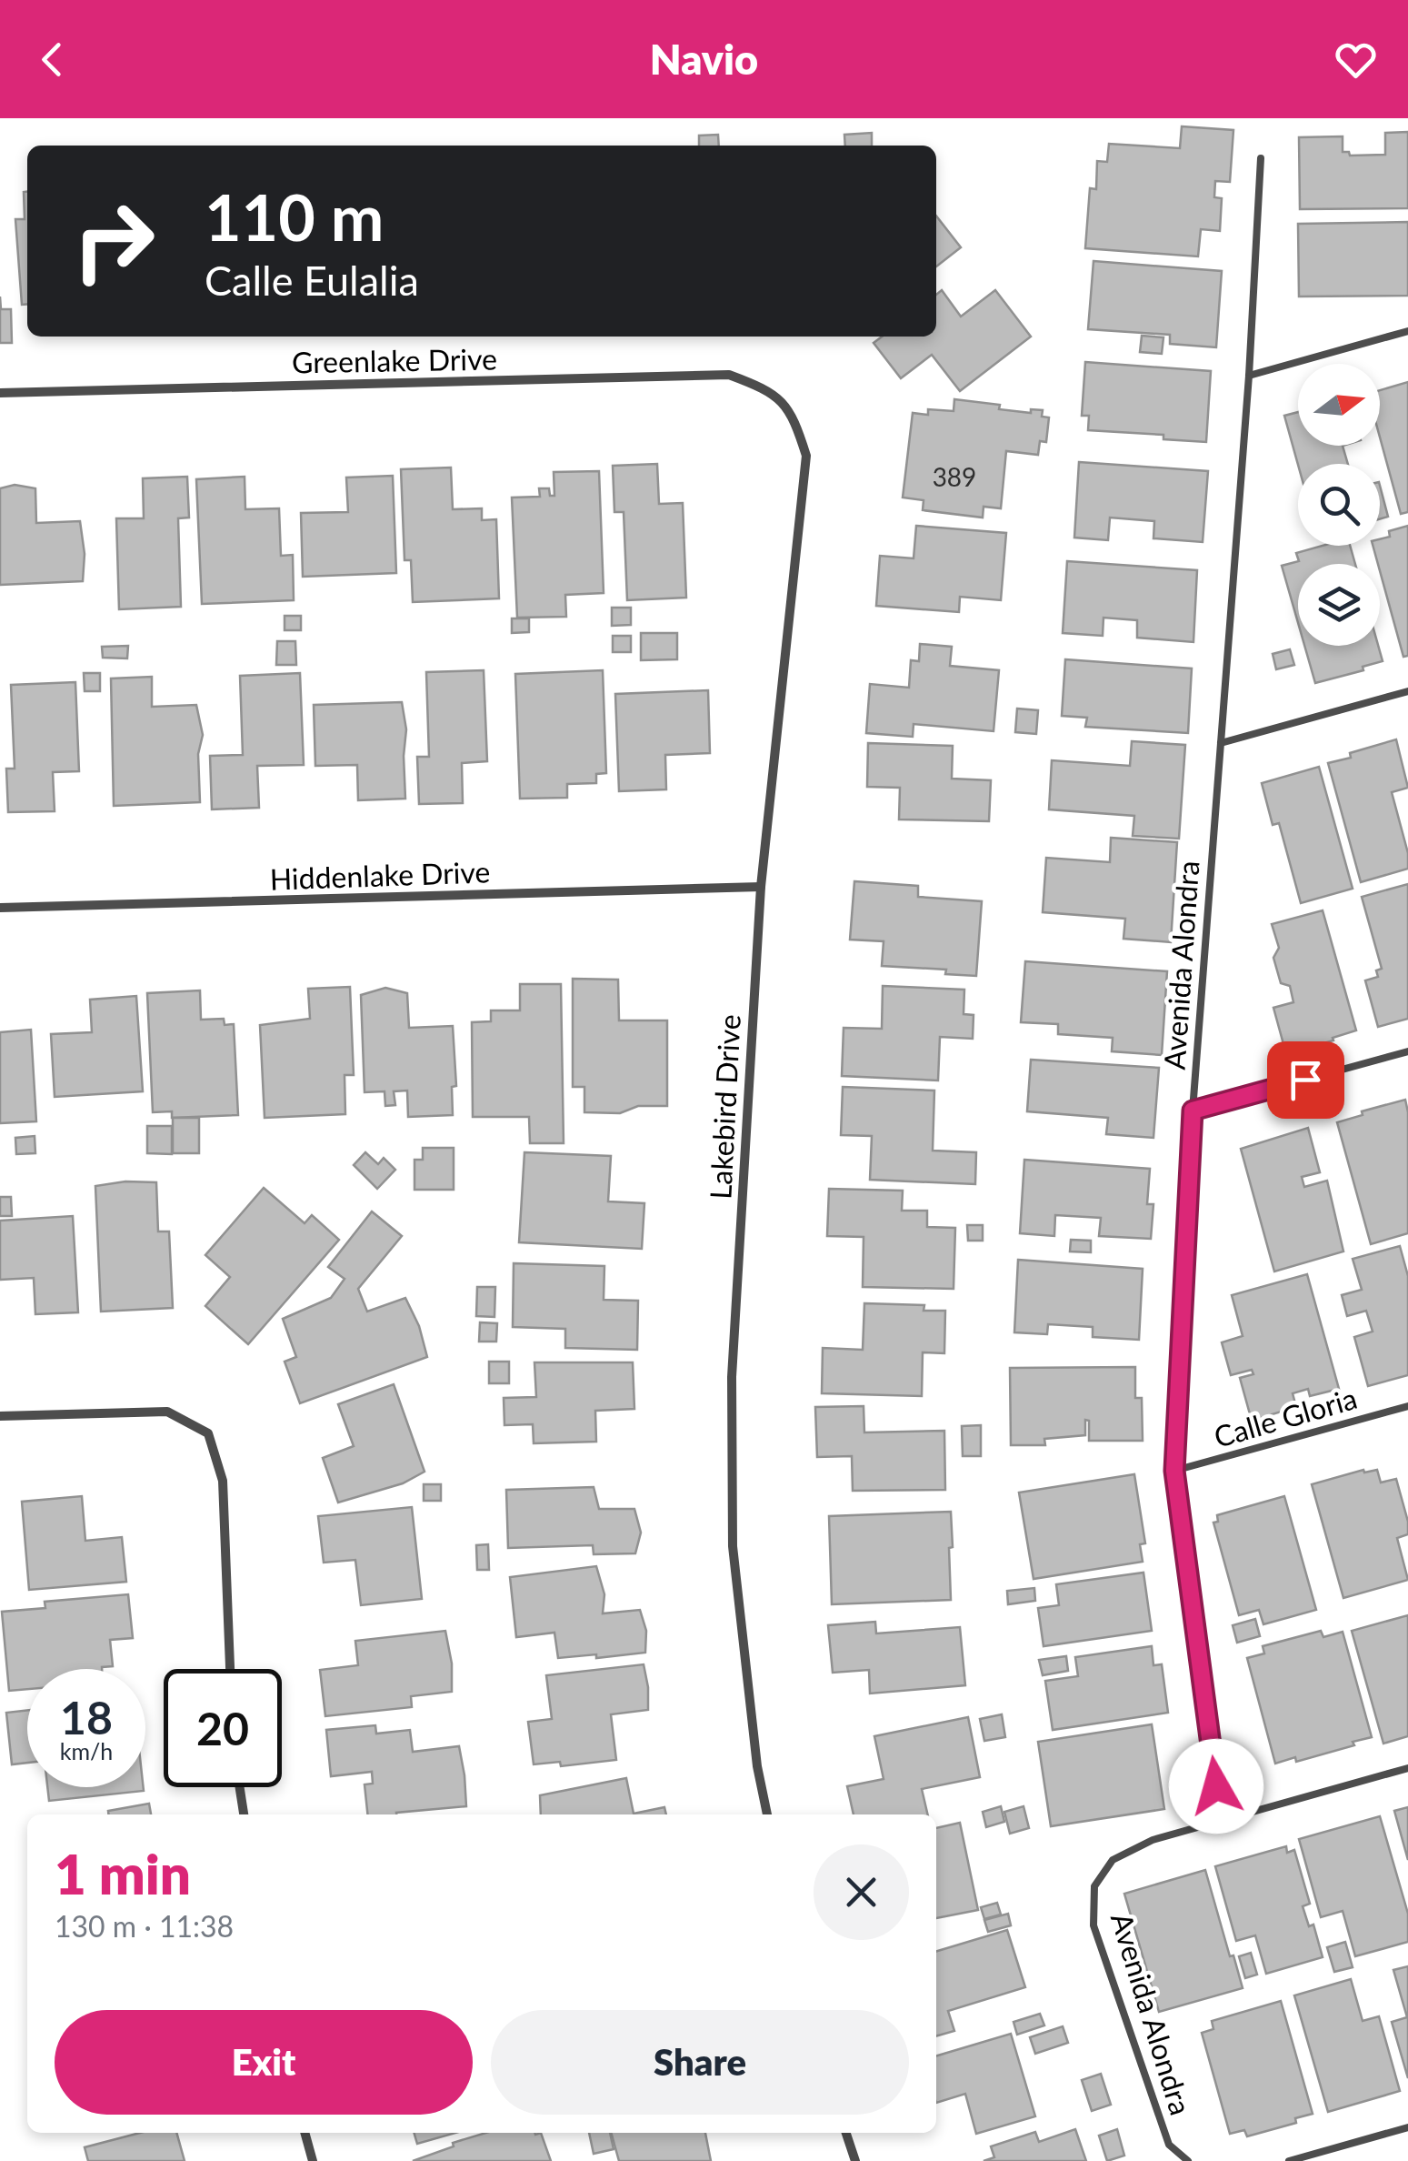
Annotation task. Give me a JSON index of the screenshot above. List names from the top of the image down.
{
  "streets": {
    "street": ["Greenlake Drive", "Hiddenlake Drive", "Lakebird Drive"],
    "lane": ["Avenida Alondra", "Calle Gloria"]
  },
  "crossings": [
    ["Greenlake Drive", "Lakebird Drive"],
    ["Hiddenlake Drive", "Lakebird Drive"],
    ["Avenida Alondra", "Calle Gloria"]
  ],
  "house_numbers": ["389"],
  "north": "right",
  "page": {
    "header": "Navio",
    "turn": ["110 m", "Calle Eulalia"],
    "speed": "18 km/h",
    "limit": "20",
    "heading": ["1 min", "130 m · 11:38"],
    "buttons": ["Exit", "Share"]
  }
}
